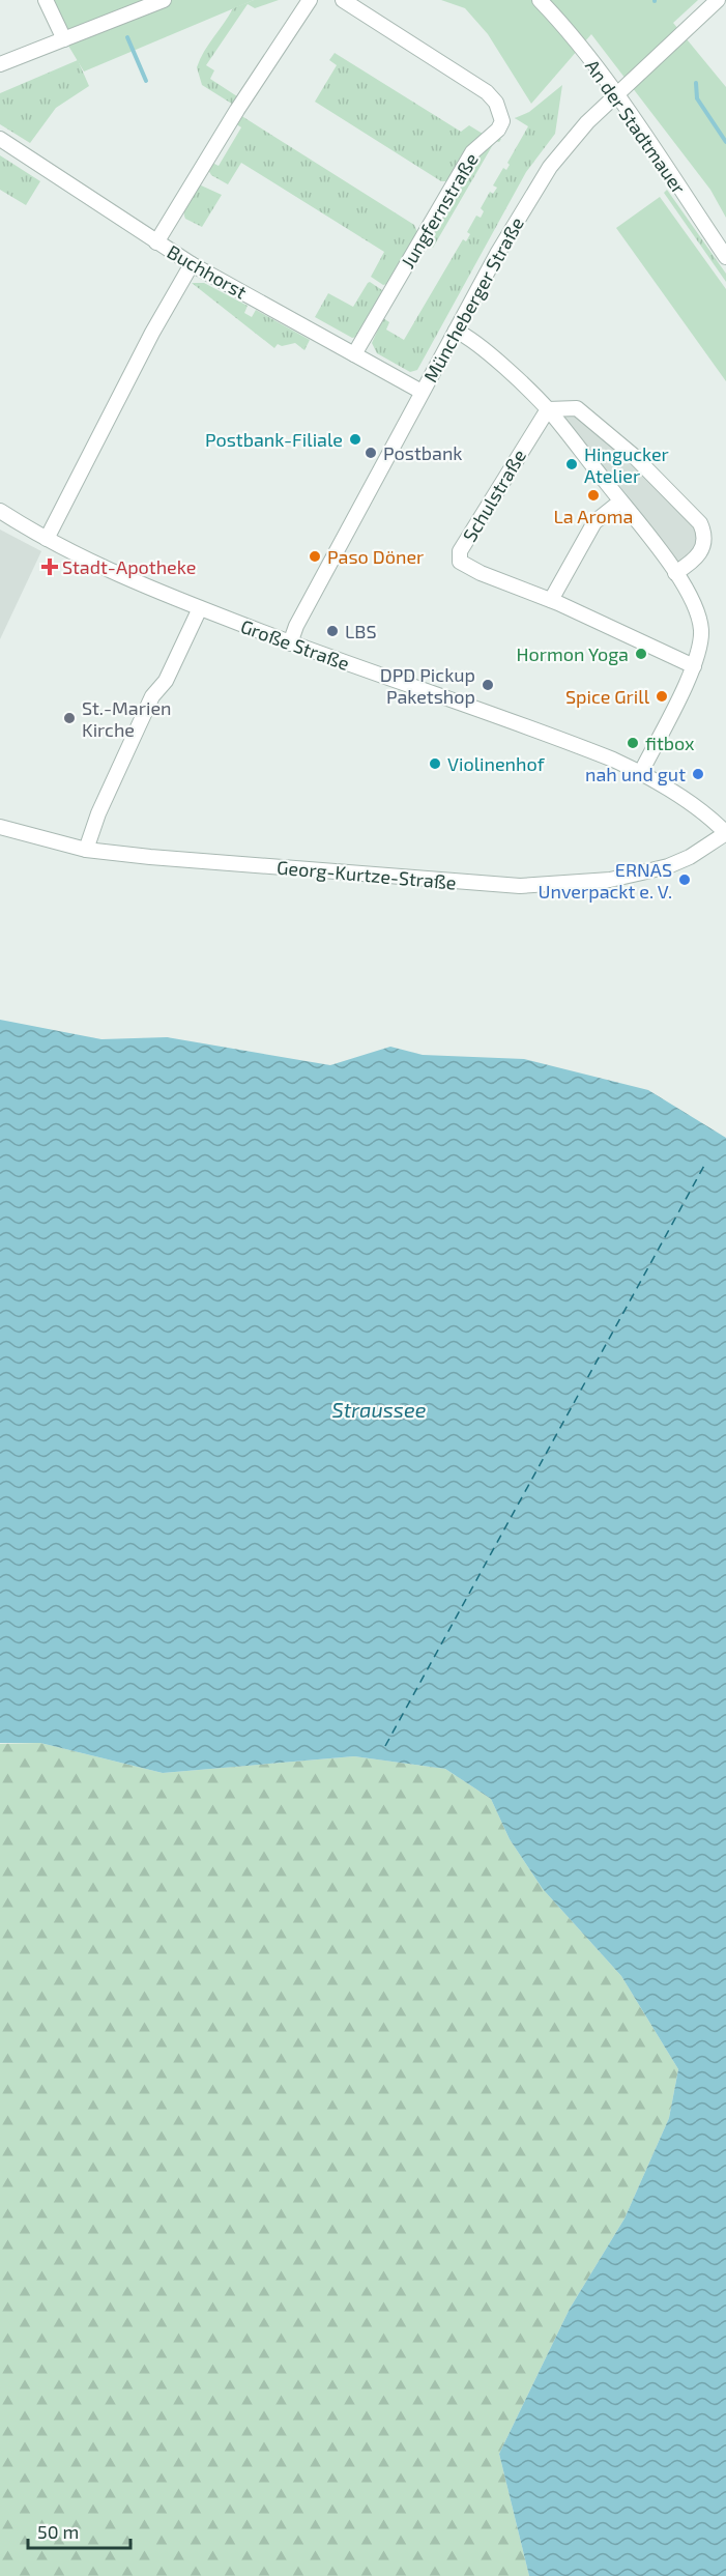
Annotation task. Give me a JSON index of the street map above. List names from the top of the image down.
{
  "streets": {
    "street": [
      "An der Stadtmauer",
      "Jungfernstraße",
      "Buchhorst",
      "Müncheberger Straße",
      "Schulstraße",
      "Große Straße",
      "Georg-Kurtze-Straße"
    ]
  },
  "crossings": [
    ["An der Stadtmauer", "Müncheberger Straße"],
    ["Jungfernstraße", "Buchhorst"],
    ["Buchhorst", "Müncheberger Straße"],
    ["Müncheberger Straße", "Große Straße"],
    ["Große Straße", "Georg-Kurtze-Straße"]
  ],
  "water": ["Straussee"],
  "places": {
    "other": [
      "Postbank-Filiale",
      "Postbank",
      "Hingucker Atelier",
      "La Aroma",
      "Paso Döner",
      "LBS",
      "Hormon Yoga",
      "DPD Pickup Paketshop",
      "Spice Grill",
      "St.-Marien Kirche",
      "fitbox",
      "Violinenhof",
      "nah und gut",
      "ERNAS Unverpackt e. V."
    ],
    "health": ["Stadt-Apotheke"]
  },
  "scale_bar": "50 m"
}
